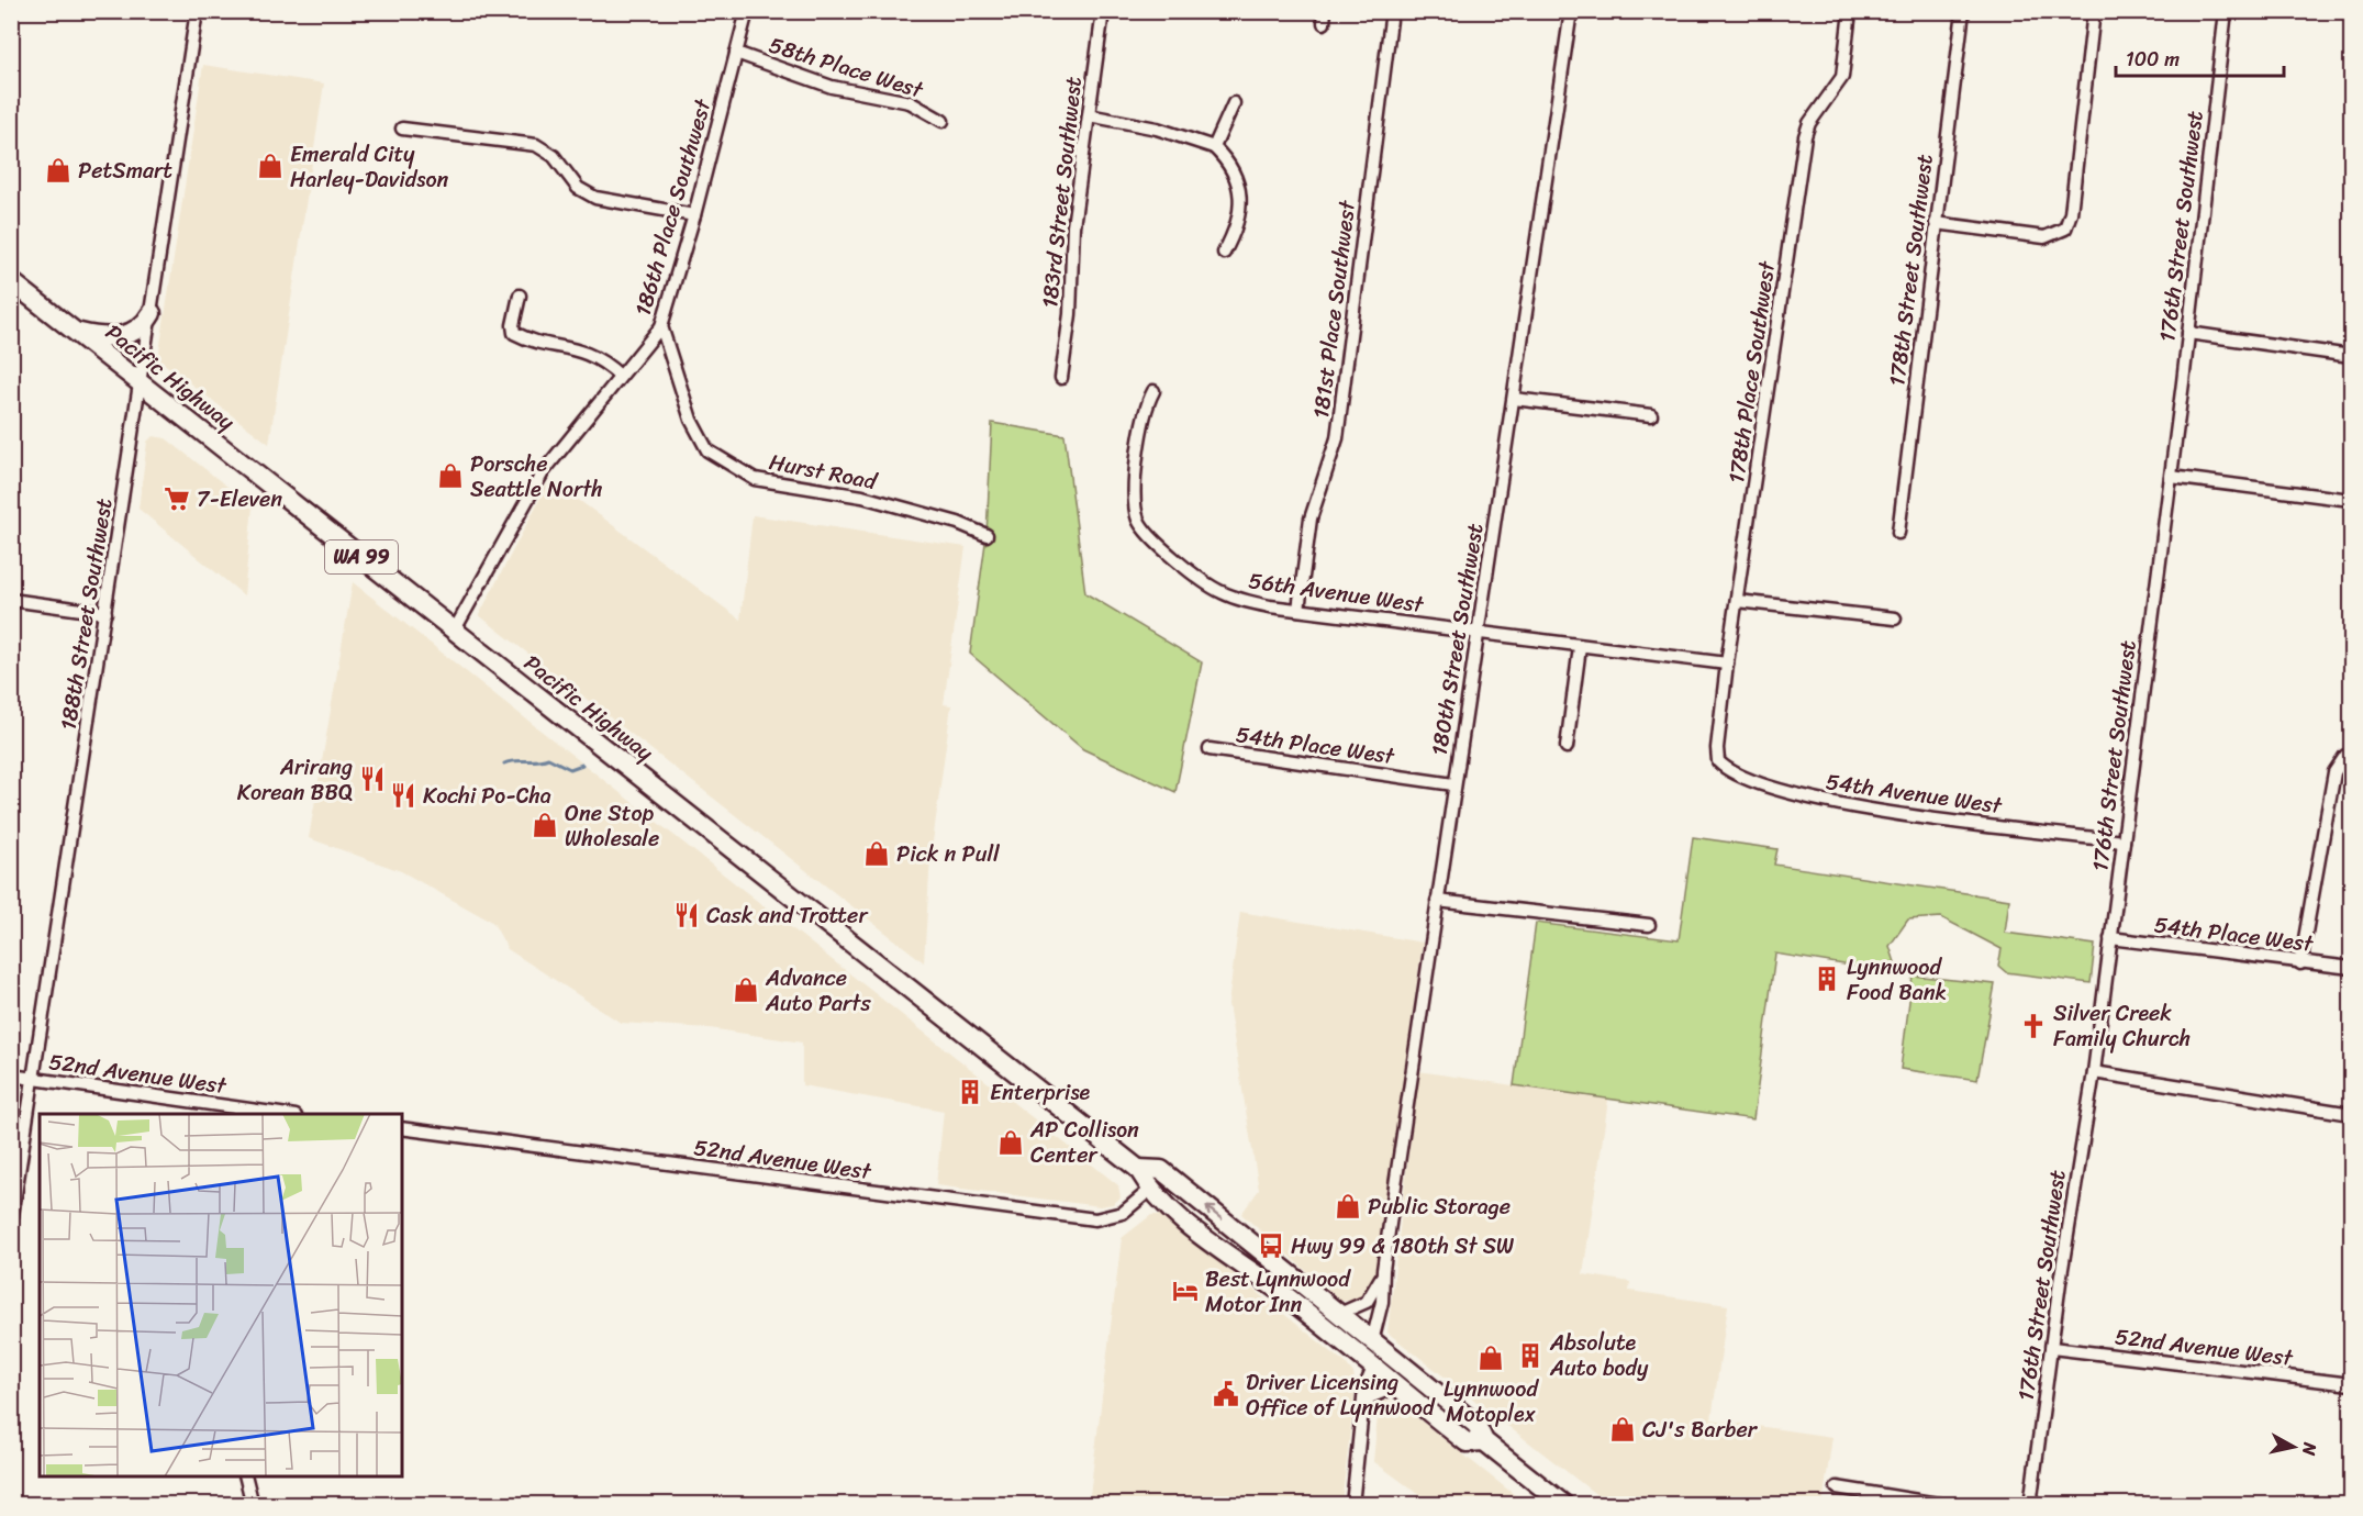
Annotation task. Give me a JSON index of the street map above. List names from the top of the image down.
{
  "streets": {
    "highway": ["Pacific Highway", "WA 99"],
    "street": [
      "58th Place West",
      "183rd Street Southwest",
      "186th Place Southwest",
      "176th Street Southwest",
      "178th Street Southwest",
      "181st Place Southwest",
      "178th Place Southwest",
      "Hurst Road",
      "56th Avenue West",
      "188th Street Southwest",
      "180th Street Southwest",
      "54th Place West",
      "54th Avenue West",
      "52nd Avenue West"
    ]
  },
  "crossings": [
    ["58th Place West", "186th Place Southwest"],
    ["186th Place Southwest", "Pacific Highway"],
    ["186th Place Southwest", "Hurst Road"],
    ["176th Street Southwest", "54th Place West"],
    ["176th Street Southwest", "54th Avenue West"],
    ["176th Street Southwest", "52nd Avenue West"],
    ["181st Place Southwest", "56th Avenue West"],
    ["178th Place Southwest", "56th Avenue West"],
    ["178th Place Southwest", "54th Avenue West"],
    ["Pacific Highway", "188th Street Southwest"],
    ["Pacific Highway", "180th Street Southwest"],
    ["Pacific Highway", "52nd Avenue West"],
    ["56th Avenue West", "180th Street Southwest"],
    ["188th Street Southwest", "52nd Avenue West"],
    ["180th Street Southwest", "54th Place West"]
  ],
  "places": {
    "shop": [
      "Emerald City Harley-Davidson",
      "PetSmart",
      "Porsche Seattle North",
      "One Stop Wholesale",
      "Pick n Pull",
      "Advance Auto Parts",
      "AP Collison Center",
      "Public Storage",
      "Lynnwood Motoplex",
      "CJ's Barber"
    ],
    "supermarket": ["7-Eleven"],
    "restaurant": ["Arirang Korean BBQ", "Kochi Po-Cha", "Cask and Trotter"],
    "building": ["Lynnwood Food Bank", "Enterprise", "Absolute Auto body"],
    "church": ["Silver Creek Family Church"],
    "bus stop": ["Hwy 99 & 180th St SW"],
    "hotel": ["Best Lynnwood Motor Inn"],
    "public building": ["Driver Licensing Office of Lynnwood"]
  },
  "scale_bar": "100 m",
  "north": "right"
}
